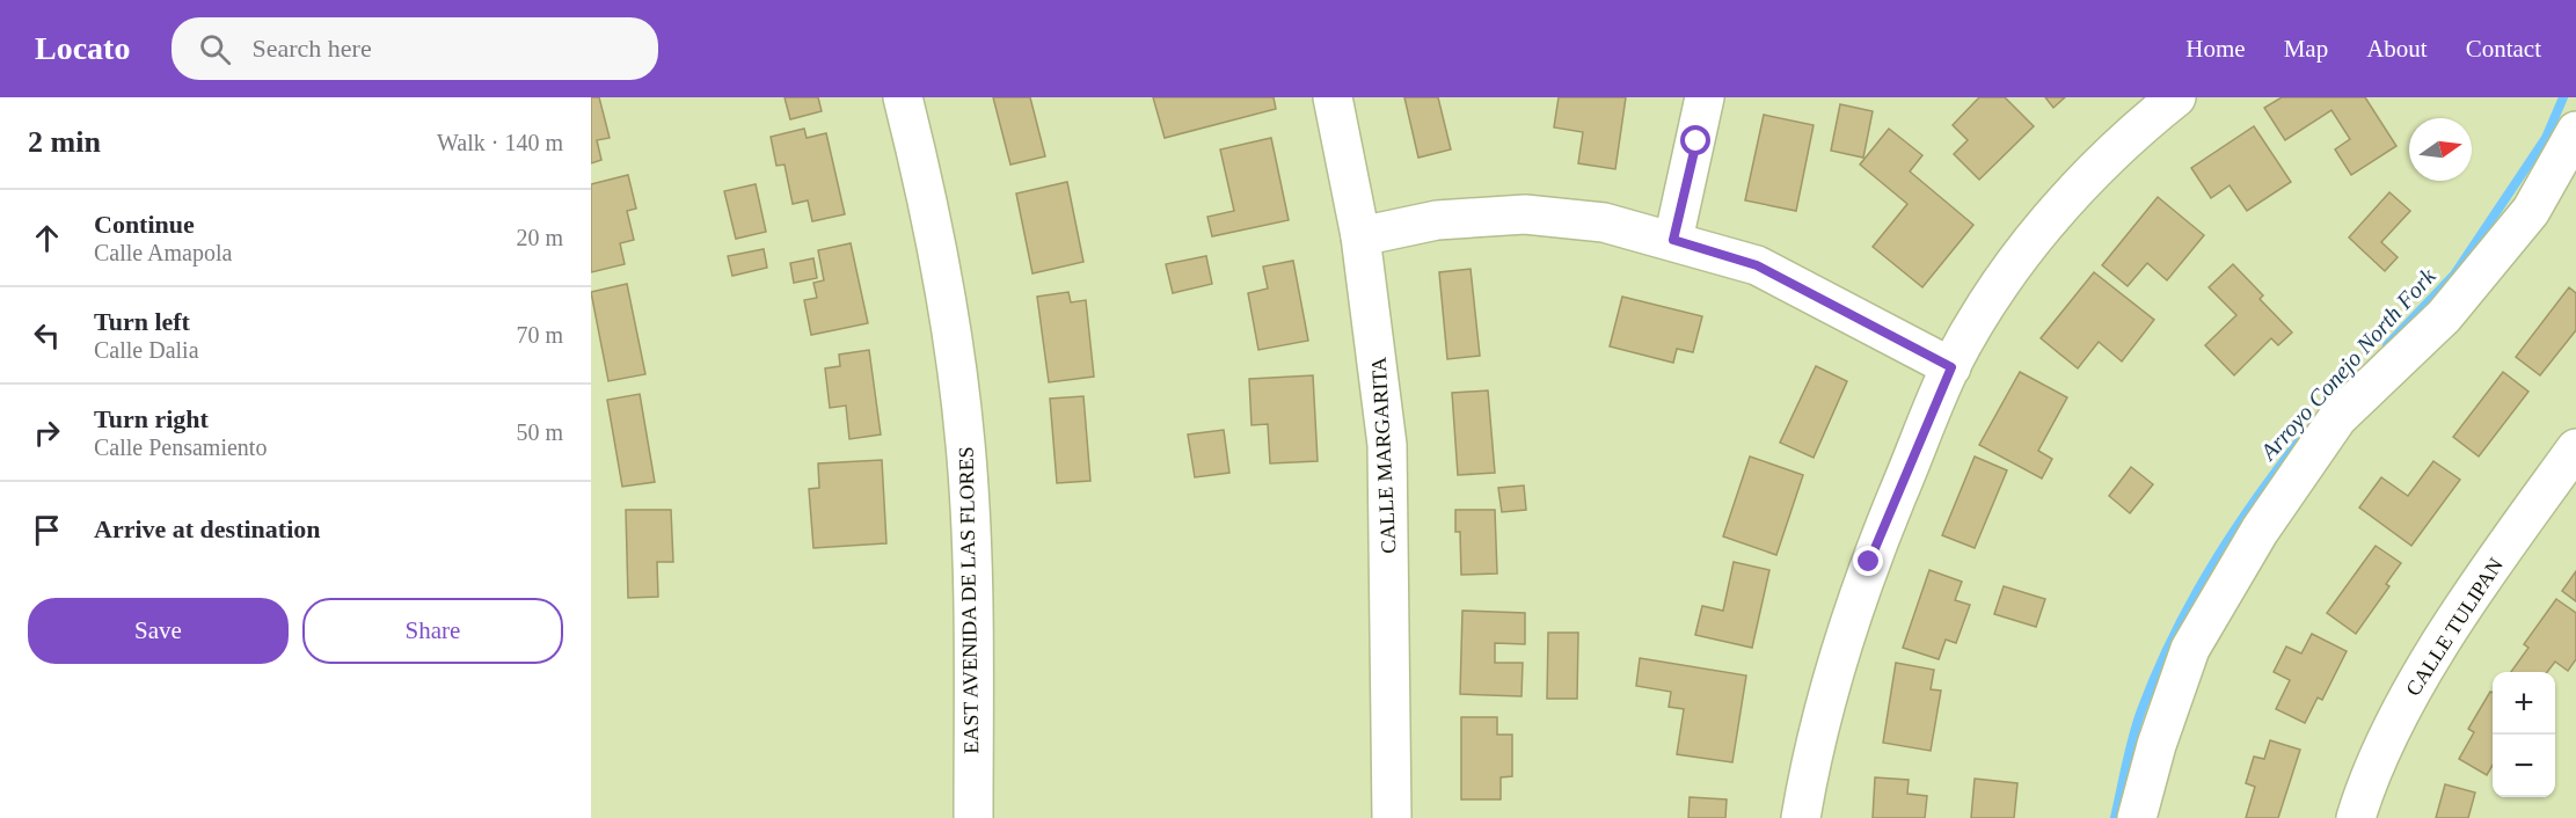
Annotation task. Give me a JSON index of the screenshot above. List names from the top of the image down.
{
  "streets": {
    "street": ["CALLE MARGARITA", "EAST AVENIDA DE LAS FLORES", "CALLE TULIPAN"]
  },
  "water": ["Arroyo Conejo North Fork"],
  "north": "right",
  "page": {
    "header": "Locato",
    "search": "Search here",
    "nav": [
      "Home",
      "Map",
      "About",
      "Contact"
    ],
    "heading": ["2 min", "Walk · 140 m"],
    "list": [
      ["Continue", "Calle Amapola", "20 m"],
      ["Turn left", "Calle Dalia", "70 m"],
      ["Turn right", "Calle Pensamiento", "50 m"],
      "Arrive at destination"
    ],
    "buttons": ["Save", "Share"],
    "map_buttons": ["+", "−"]
  }
}
